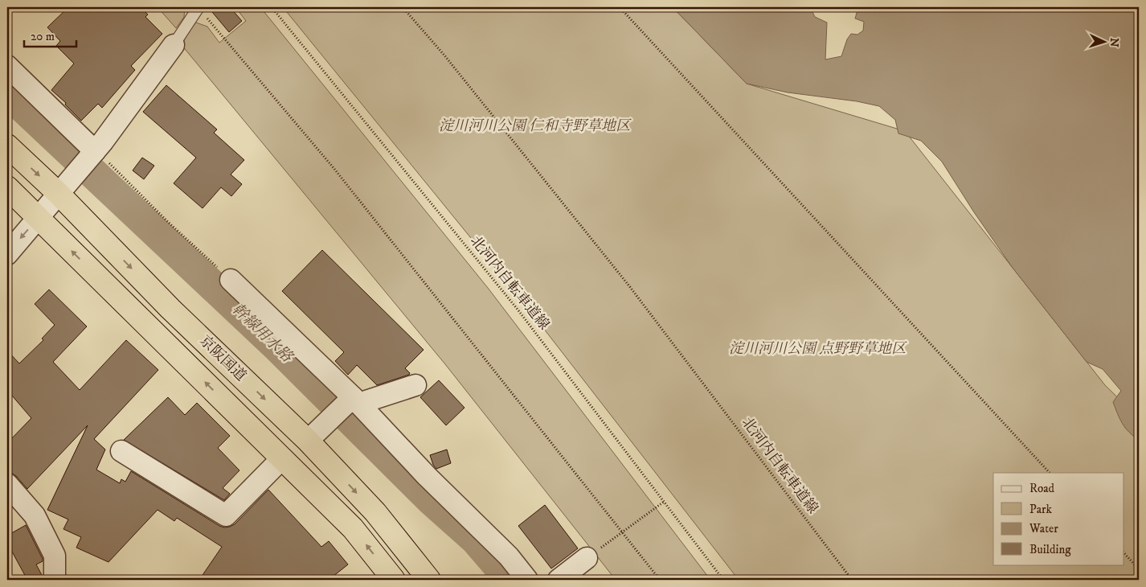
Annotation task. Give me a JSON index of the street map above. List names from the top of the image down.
{
  "streets": {
    "highway": ["京阪国道"],
    "path": ["北河内自転車道線"]
  },
  "water": ["幹線用水路"],
  "parks": ["淀川河川公園 仁和寺野草地区", "淀川河川公園 点野野草地区"],
  "legend": [
    "Road",
    "Park",
    "Water",
    "Building"
  ],
  "scale_bar": "20 m",
  "north": "right"
}
